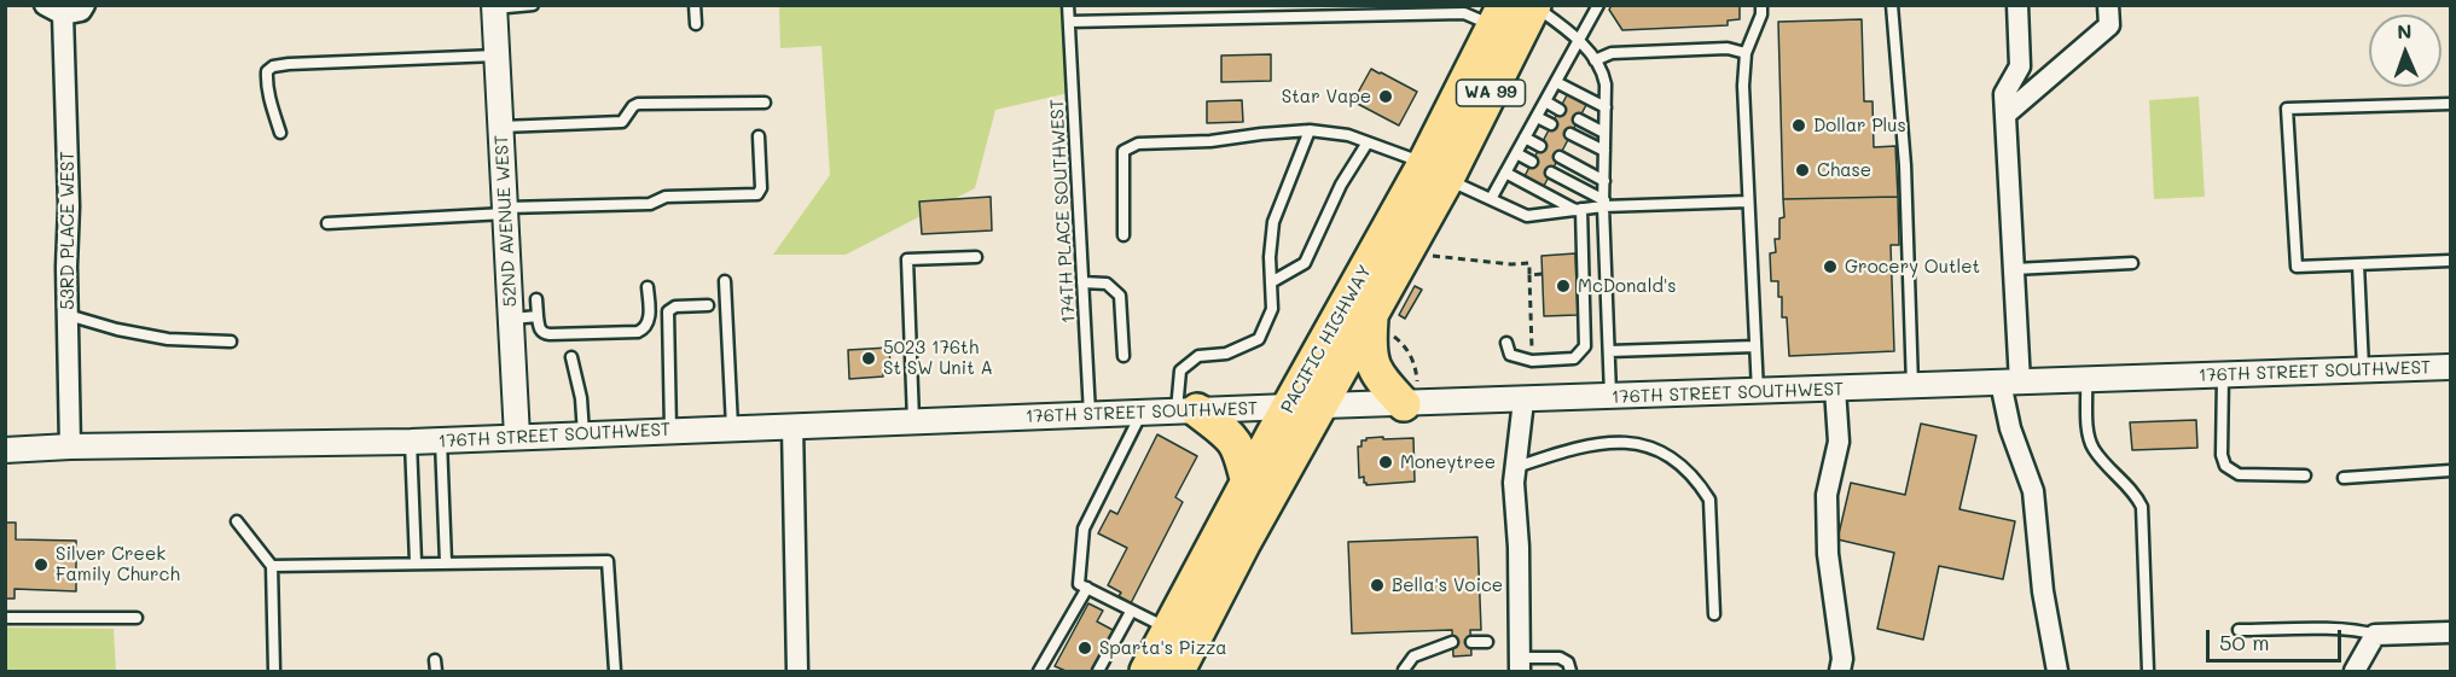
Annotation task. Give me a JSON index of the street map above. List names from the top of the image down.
{
  "streets": {
    "highway": ["WA 99", "PACIFIC HIGHWAY"],
    "street": ["52ND AVENUE WEST", "53RD PLACE WEST", "176TH STREET SOUTHWEST"],
    "lane": ["174TH PLACE SOUTHWEST"]
  },
  "crossings": [
    ["174TH PLACE SOUTHWEST", "176TH STREET SOUTHWEST"],
    ["52ND AVENUE WEST", "176TH STREET SOUTHWEST"],
    ["53RD PLACE WEST", "176TH STREET SOUTHWEST"],
    ["PACIFIC HIGHWAY", "176TH STREET SOUTHWEST"]
  ],
  "places": [
    "Star Vape",
    "Dollar Plus",
    "Chase",
    "Grocery Outlet",
    "McDonald's",
    "5023 176th St SW Unit A",
    "Moneytree",
    "Silver Creek Family Church",
    "Bella's Voice",
    "Sparta's Pizza"
  ],
  "scale_bar": "50 m",
  "north": "top"
}
